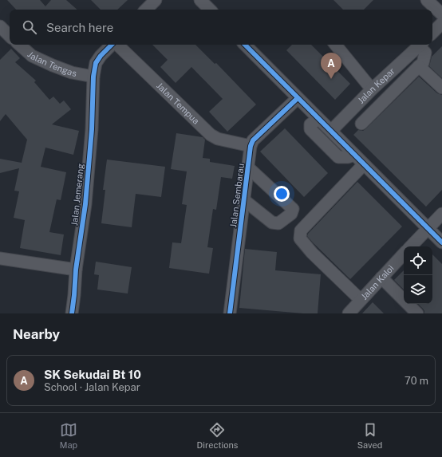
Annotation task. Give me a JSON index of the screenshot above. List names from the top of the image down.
{
  "streets": {
    "street": [
      "Jalan Tengas",
      "Jalan Kepar",
      "Jalan Tempua",
      "Jalan Jemerang",
      "Jalan Sembarau",
      "Jalan Kaloi"
    ]
  },
  "crossings": [
    ["Jalan Tengas", "Jalan Jemerang"],
    ["Jalan Tempua", "Jalan Sembarau"]
  ],
  "page": {
    "search": "Search here",
    "pins": "A",
    "heading": "Nearby",
    "list": [
      {
        "mark": "A",
        "name": "SK Sekudai Bt 10",
        "note": "School · Jalan Kepar",
        "value": "70 m"
      }
    ],
    "nav": ["Map", "Directions", "Saved"]
  }
}
